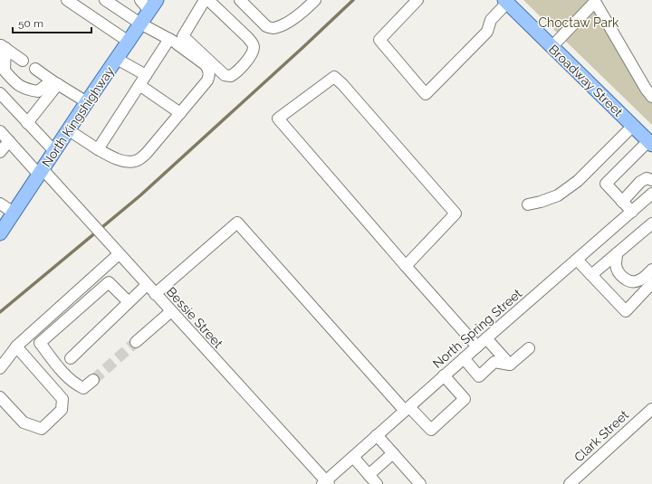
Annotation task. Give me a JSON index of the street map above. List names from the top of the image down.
{
  "streets": {
    "main road": ["Broadway Street", "North Kingshighway"],
    "street": ["Bessie Street", "North Spring Street", "Clark Street"]
  },
  "crossings": [
    ["North Kingshighway", "Bessie Street"],
    ["Bessie Street", "North Spring Street"]
  ],
  "parks": ["Choctaw Park"],
  "scale_bar": "50 m"
}
